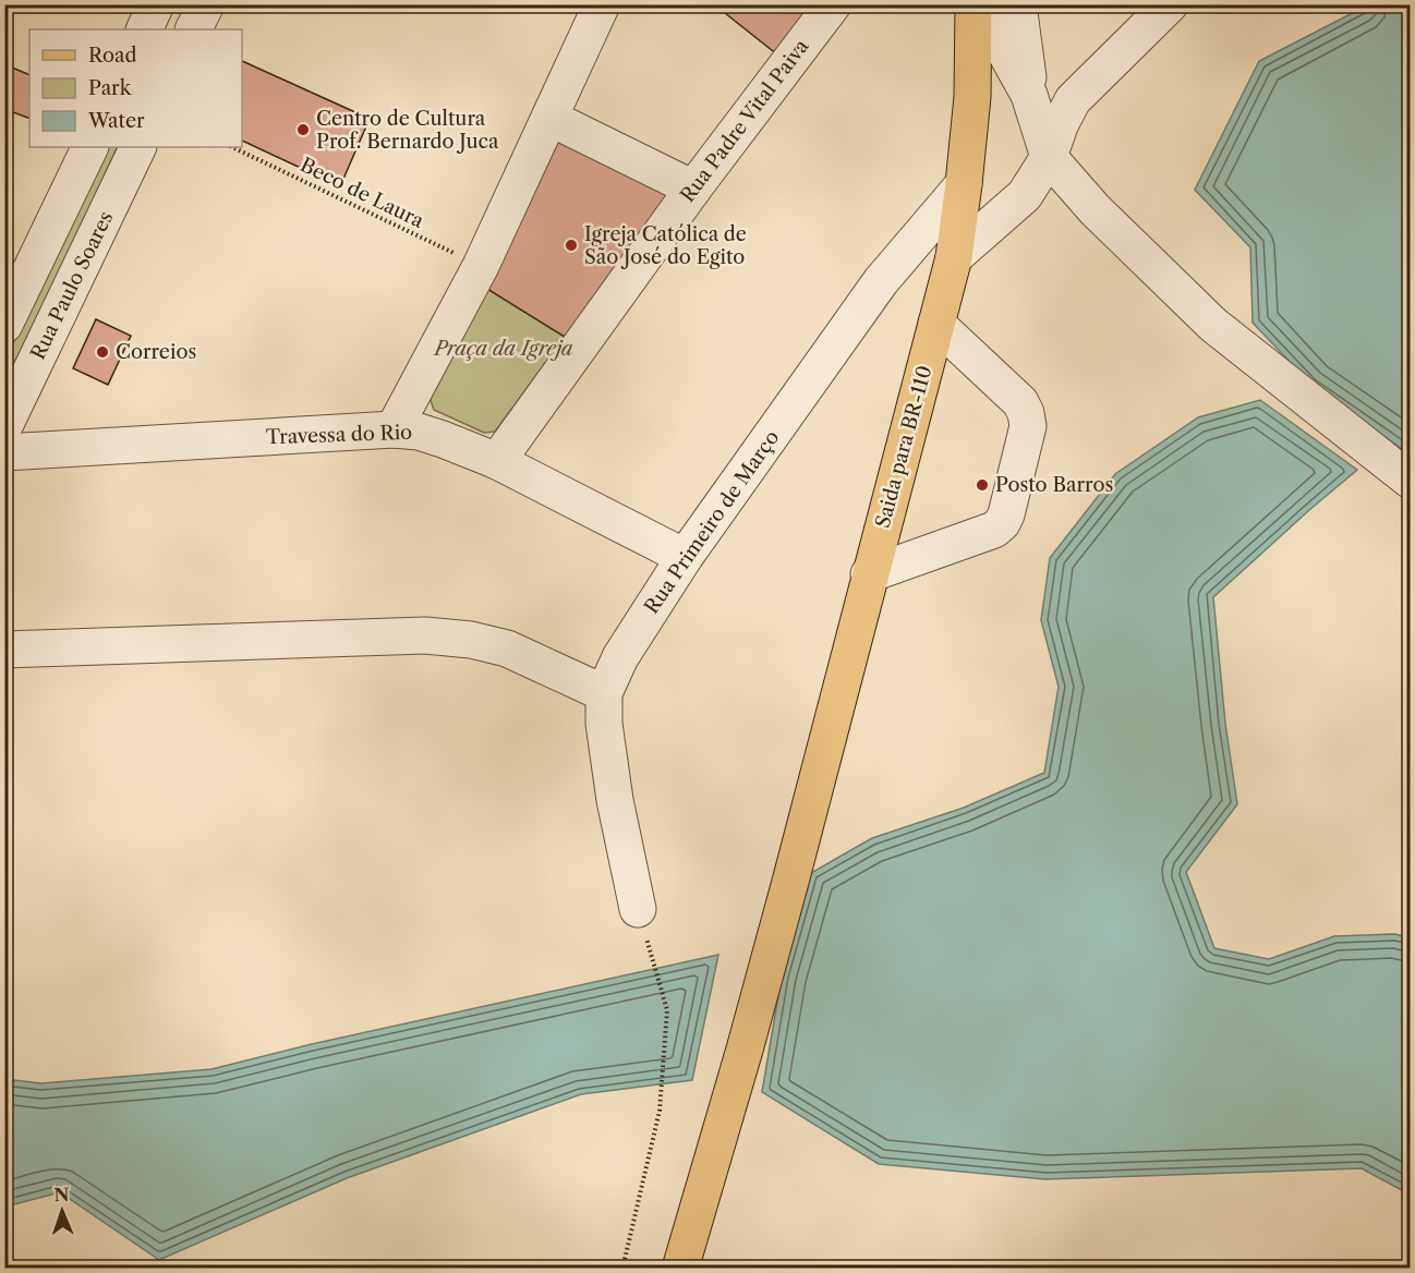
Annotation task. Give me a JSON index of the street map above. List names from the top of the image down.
{
  "streets": {
    "main road": ["Saida para BR-110"],
    "street": [
      "Rua Padre Vital Paiva",
      "Rua Paulo Soares",
      "Travessa do Rio",
      "Rua Primeiro de Março"
    ],
    "path": ["Beco de Laura"]
  },
  "crossings": [
    ["Rua Padre Vital Paiva", "Travessa do Rio"],
    ["Travessa do Rio", "Rua Primeiro de Março"],
    ["Saida para BR-110", "Rua Primeiro de Março"]
  ],
  "parks": ["Praça da Igreja"],
  "places": [
    "Centro de Cultura Prof. Bernardo Juca",
    "Igreja Católica de São José do Egito",
    "Correios",
    "Posto Barros"
  ],
  "legend": ["Road", "Park", "Water"],
  "north": "top"
}
